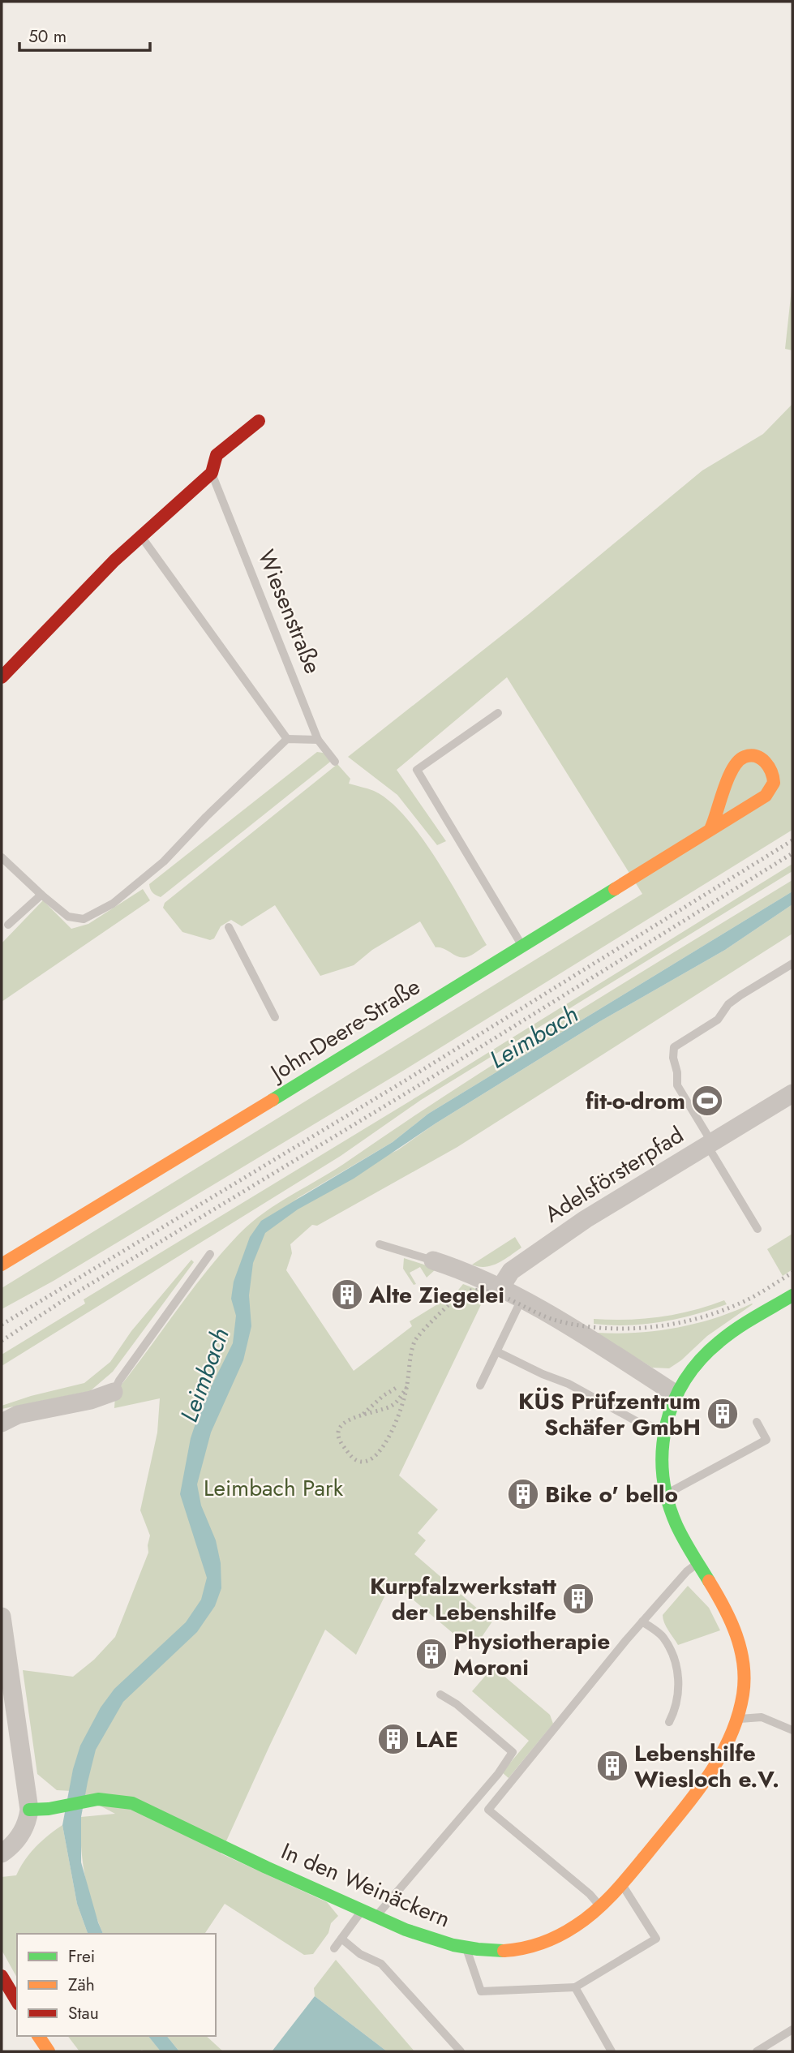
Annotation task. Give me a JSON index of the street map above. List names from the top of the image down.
{
  "streets": {
    "street": ["John-Deere-Straße", "Adelsförsterpfad", "In den Weinäckern"],
    "lane": ["Wiesenstraße"]
  },
  "water": ["Leimbach"],
  "parks": ["Leimbach Park"],
  "places": {
    "sports": ["fit-o-drom"],
    "building": [
      "Alte Ziegelei",
      "KÜS Prüfzentrum Schäfer GmbH",
      "Bike o' bello",
      "Kurpfalzwerkstatt der Lebenshilfe",
      "Physiotherapie Moroni",
      "LAE",
      "Lebenshilfe Wiesloch e.V."
    ]
  },
  "legend": ["Frei", "Zäh", "Stau"],
  "scale_bar": "50 m"
}
